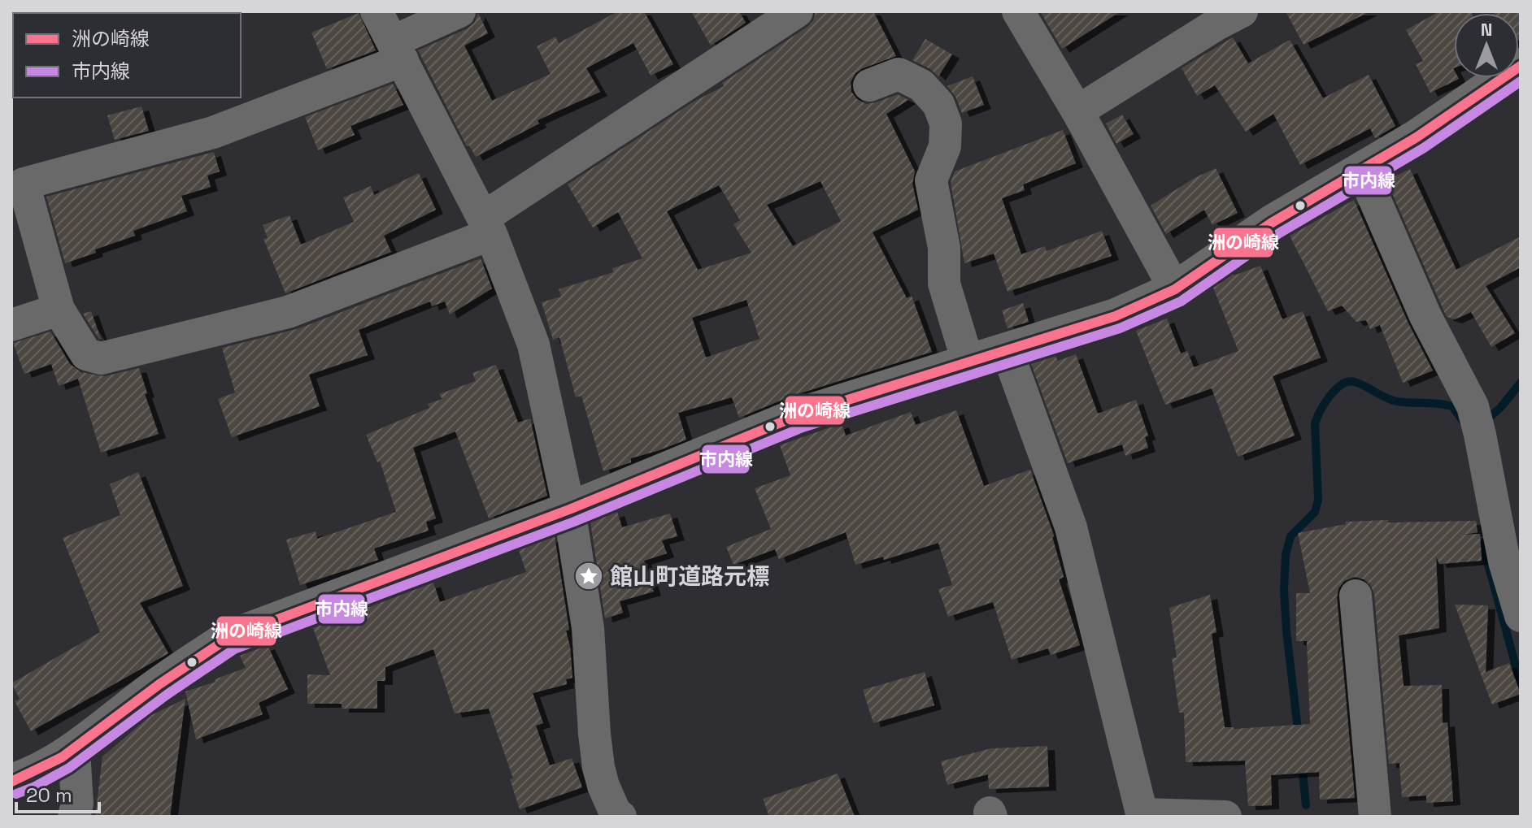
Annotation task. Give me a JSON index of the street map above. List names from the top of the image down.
{
  "places": {
    "place": ["館山町道路元標"]
  },
  "lines": ["transit line 洲の崎線", "transit line 市内線"],
  "legend": ["洲の崎線", "市内線"],
  "scale_bar": "20 m",
  "north": "top"
}
